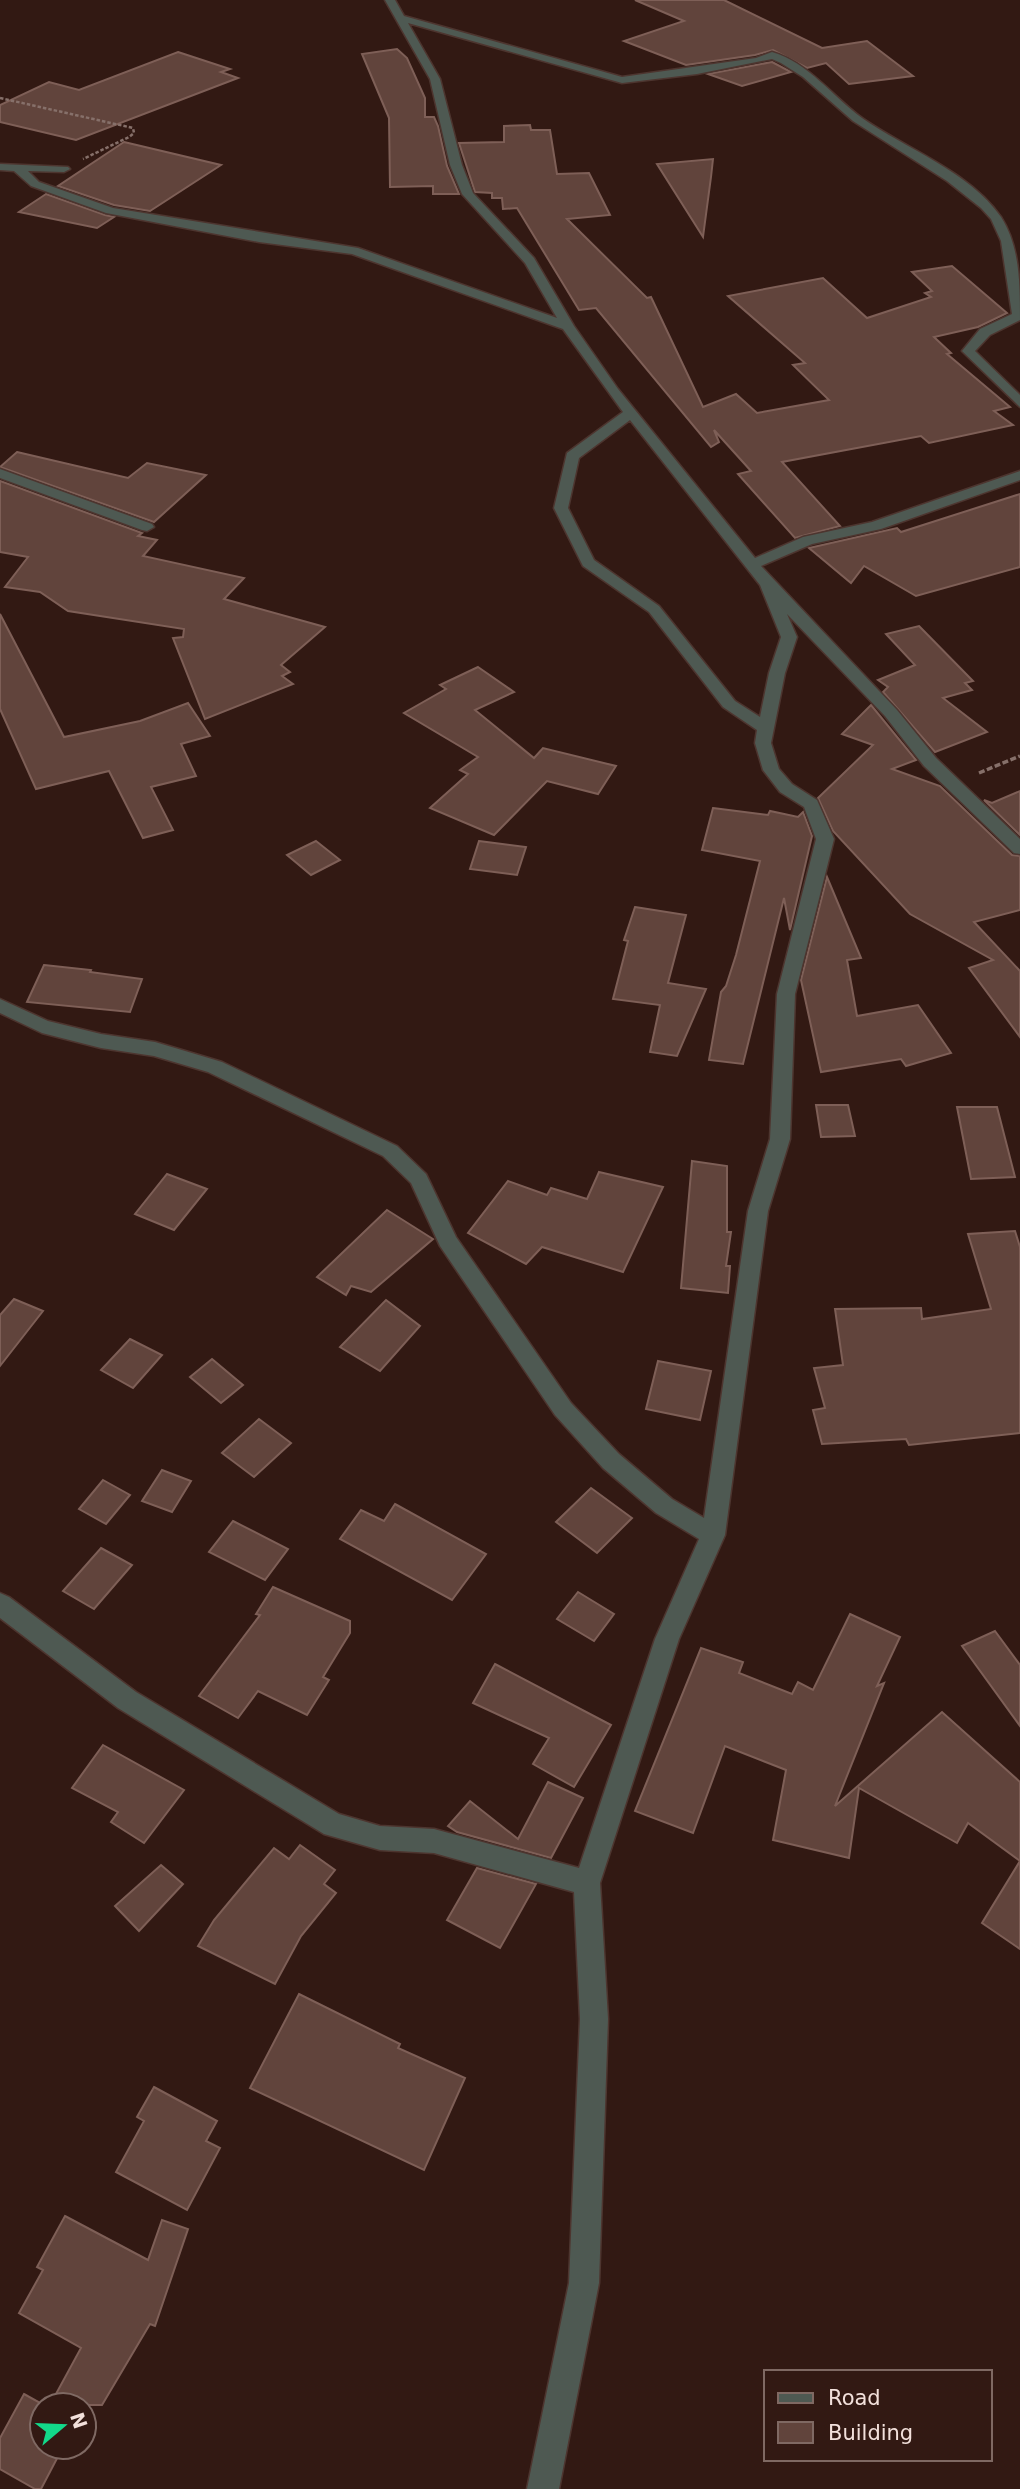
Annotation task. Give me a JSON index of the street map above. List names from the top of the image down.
{
  "legend": ["Road", "Building"],
  "north": "right"
}
